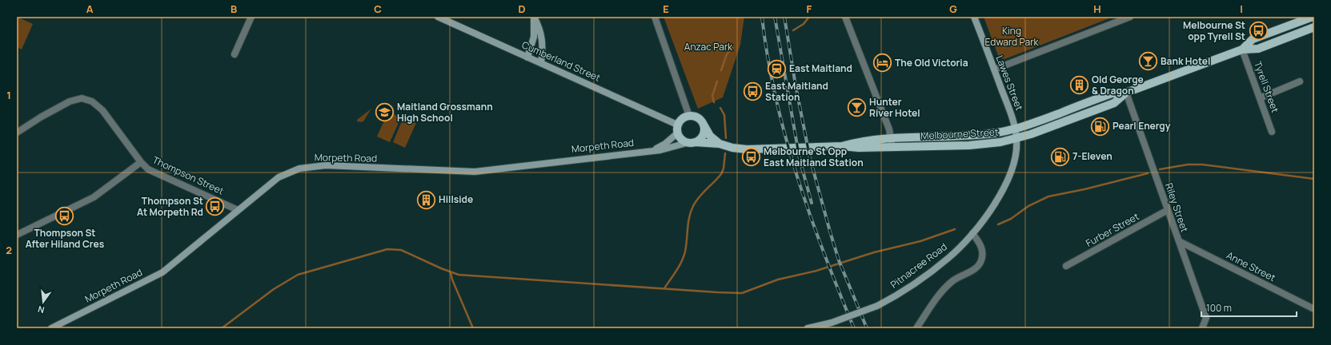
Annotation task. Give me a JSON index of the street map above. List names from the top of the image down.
{
  "streets": {
    "main road": [
      "Cumberland Street",
      "Lawes Street",
      "Melbourne Street",
      "Morpeth Road",
      "Pitnacree Road"
    ],
    "street": [
      "Tyrell Street",
      "Thompson Street",
      "Riley Street",
      "Furber Street",
      "Anne Street"
    ]
  },
  "crossings": [
    ["Cumberland Street", "Melbourne Street"],
    ["Cumberland Street", "Morpeth Road"],
    ["Lawes Street", "Melbourne Street"],
    ["Lawes Street", "Pitnacree Road"],
    ["Tyrell Street", "Melbourne Street"],
    ["Melbourne Street", "Morpeth Road"],
    ["Melbourne Street", "Riley Street"],
    ["Melbourne Street", "Pitnacree Road"],
    ["Morpeth Road", "Thompson Street"],
    ["Riley Street", "Furber Street"],
    ["Riley Street", "Anne Street"]
  ],
  "parks": ["King Edward Park", "Anzac Park"],
  "places": {
    "bus stop": [
      "Melbourne St opp Tyrell St",
      "East Maitland Station",
      "Melbourne St Opp East Maitland Station",
      "Thompson St At Morpeth Rd",
      "Thompson St After Hiland Cres"
    ],
    "bar": ["Bank Hotel", "Hunter River Hotel"],
    "hotel": ["The Old Victoria"],
    "station": ["East Maitland"],
    "building": ["Old George & Dragon", "Hillside"],
    "school or university": ["Maitland Grossmann High School"],
    "fuel station": ["Pearl Energy", "7-Eleven"]
  },
  "scale_bar": "100 m",
  "north": "bottom",
  "grid": {
    "columns": [
      "A",
      "B",
      "C",
      "D",
      "E",
      "F",
      "G",
      "H",
      "I"
    ],
    "rows": ["1", "2"]
  }
}
